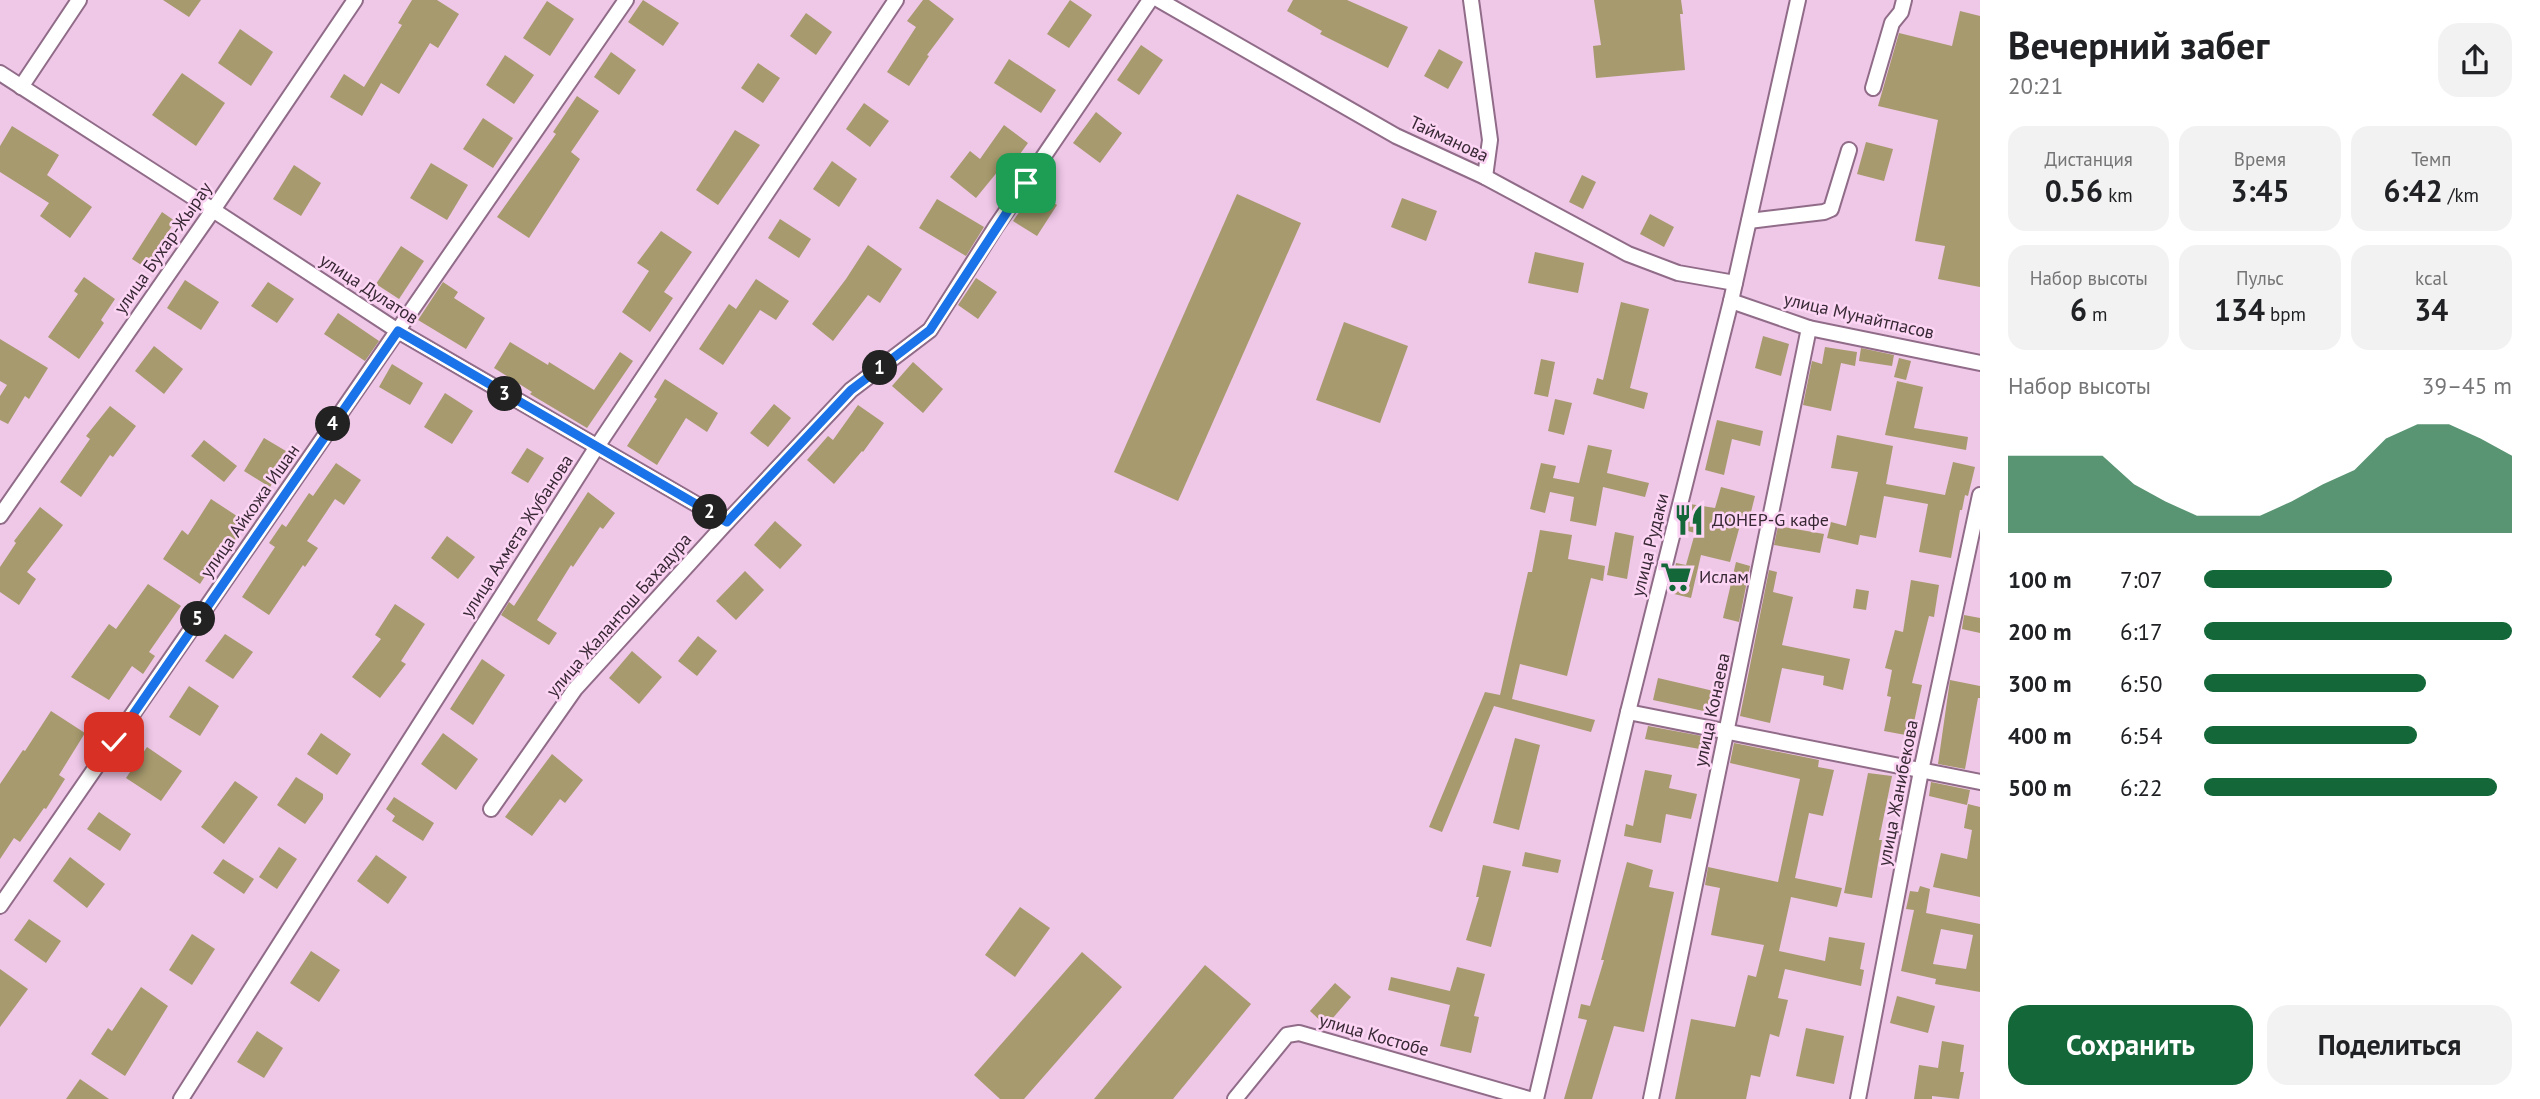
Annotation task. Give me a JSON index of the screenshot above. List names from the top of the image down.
{
  "streets": {
    "street": [
      "Тайманова",
      "улица Бухар-Жырау",
      "улица Дулатов",
      "улица Мунайтпасов",
      "улица Айкожа Ишан",
      "улица Ахмета Жубанова",
      "улица Рудаки",
      "улица Жалантош Бахадура",
      "улица Конаева",
      "улица Жанибекова",
      "улица Костобе"
    ]
  },
  "crossings": [
    ["Тайманова", "улица Рудаки"],
    ["улица Бухар-Жырау", "улица Дулатов"],
    ["улица Дулатов", "улица Айкожа Ишан"],
    ["улица Дулатов", "улица Ахмета Жубанова"],
    ["улица Дулатов", "улица Жалантош Бахадура"],
    ["улица Мунайтпасов", "улица Рудаки"],
    ["улица Мунайтпасов", "улица Конаева"]
  ],
  "places": {
    "restaurant": ["ДОНЕР-G кафе"],
    "supermarket": ["Ислам"]
  },
  "page": {
    "heading": ["Вечерний забег", "20:21"],
    "stats": [
      ["Дистанция", "0.56 km"],
      ["Время", "3:45"],
      ["Темп", "6:42 /km"],
      ["Набор высоты", "6 m"],
      ["Пульс", "134 bpm"],
      ["kcal", "34"]
    ],
    "pins": [
      "1",
      "3",
      "4",
      "2",
      "5"
    ],
    "chart": ["Набор высоты", "39–45 m"],
    "list": [
      {
        "name": "100 m",
        "note": "7:07"
      },
      {
        "name": "200 m",
        "note": "6:17"
      },
      {
        "name": "300 m",
        "note": "6:50"
      },
      {
        "name": "400 m",
        "note": "6:54"
      },
      {
        "name": "500 m",
        "note": "6:22"
      }
    ],
    "buttons": ["Сохранить", "Поделиться"]
  }
}
